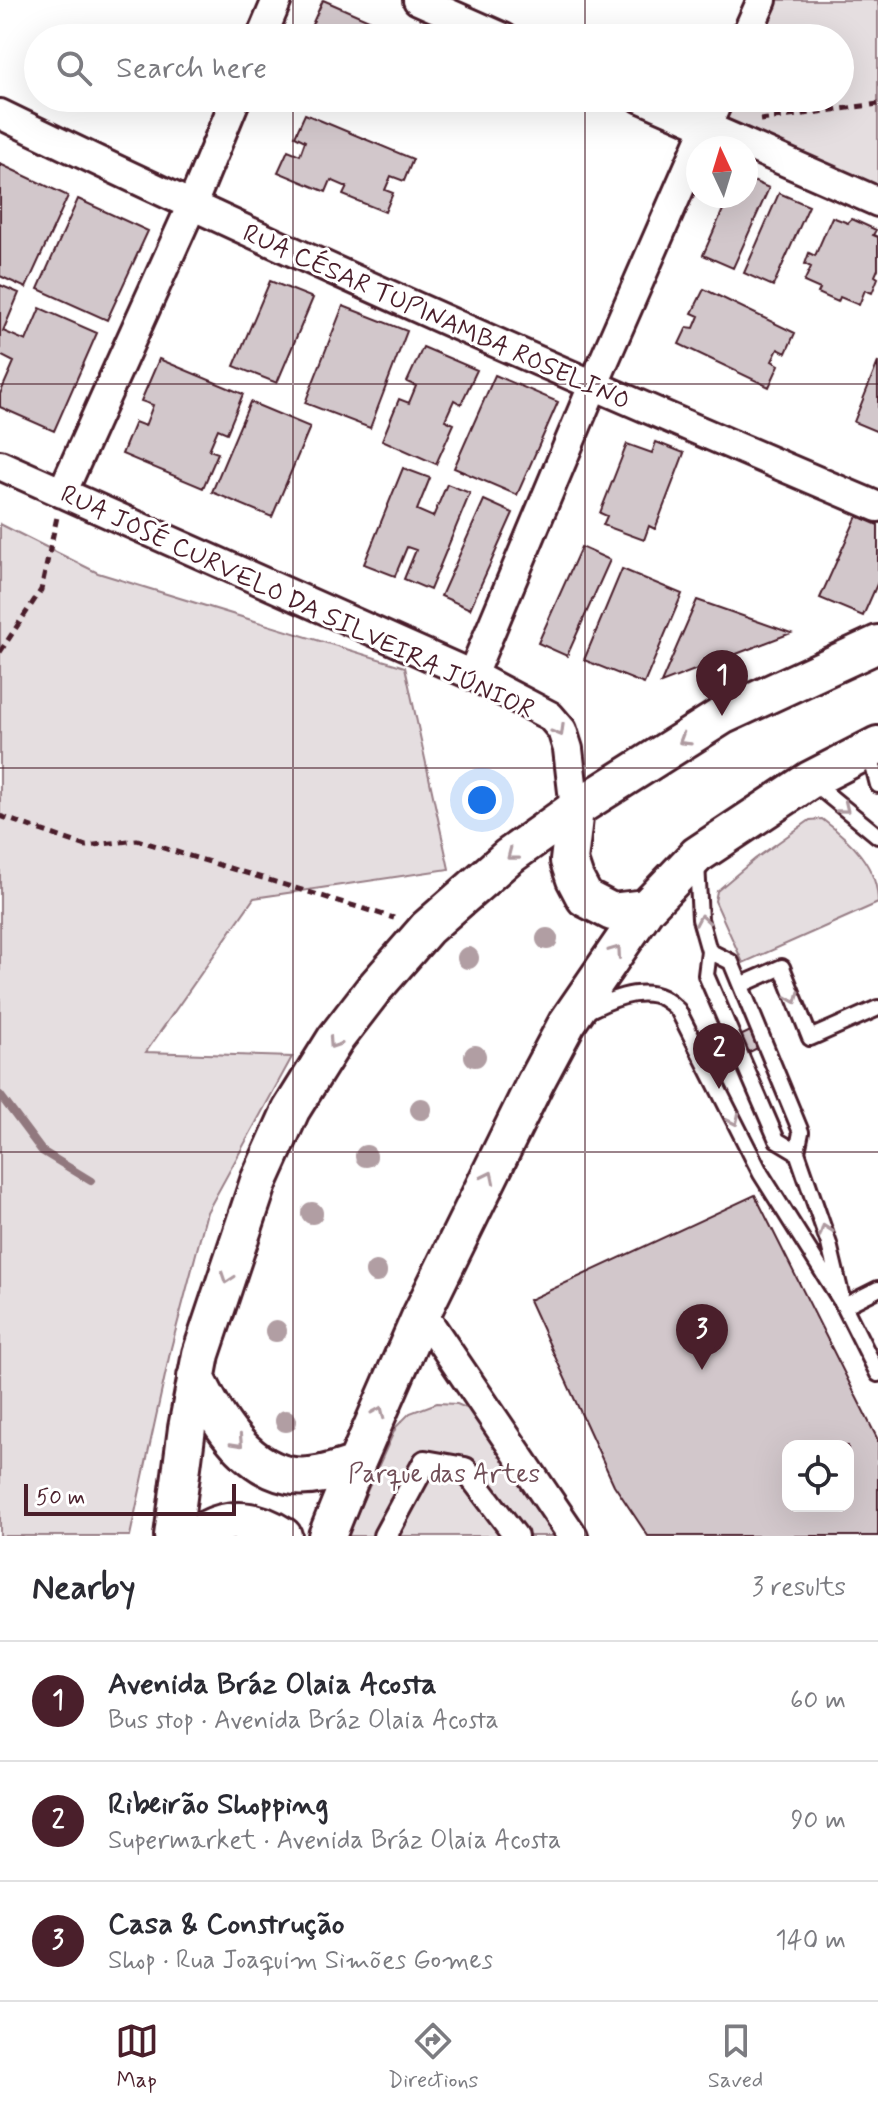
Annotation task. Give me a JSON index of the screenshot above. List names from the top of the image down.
{
  "streets": {
    "street": ["RUA CÉSAR TUPINAMBA ROSELINO", "RUA JOSÉ CURVELO DA SILVEIRA JÚNIOR"]
  },
  "parks": ["Parque das Artes"],
  "scale_bar": "50 m",
  "north": "top",
  "page": {
    "search": "Search here",
    "pins": ["1", "2", "3"],
    "scale": "50 m",
    "heading": ["Nearby", "3 results"],
    "list": [
      {
        "mark": "1",
        "name": "Avenida Bráz Olaia Acosta",
        "note": "Bus stop · Avenida Bráz Olaia Acosta",
        "value": "60 m"
      },
      {
        "mark": "2",
        "name": "Ribeirão Shopping",
        "note": "Supermarket · Avenida Bráz Olaia Acosta",
        "value": "90 m"
      },
      {
        "mark": "3",
        "name": "Casa & Construção",
        "note": "Shop · Rua Joaquim Simões Gomes",
        "value": "140 m"
      }
    ],
    "nav": ["Map", "Directions", "Saved"]
  }
}
